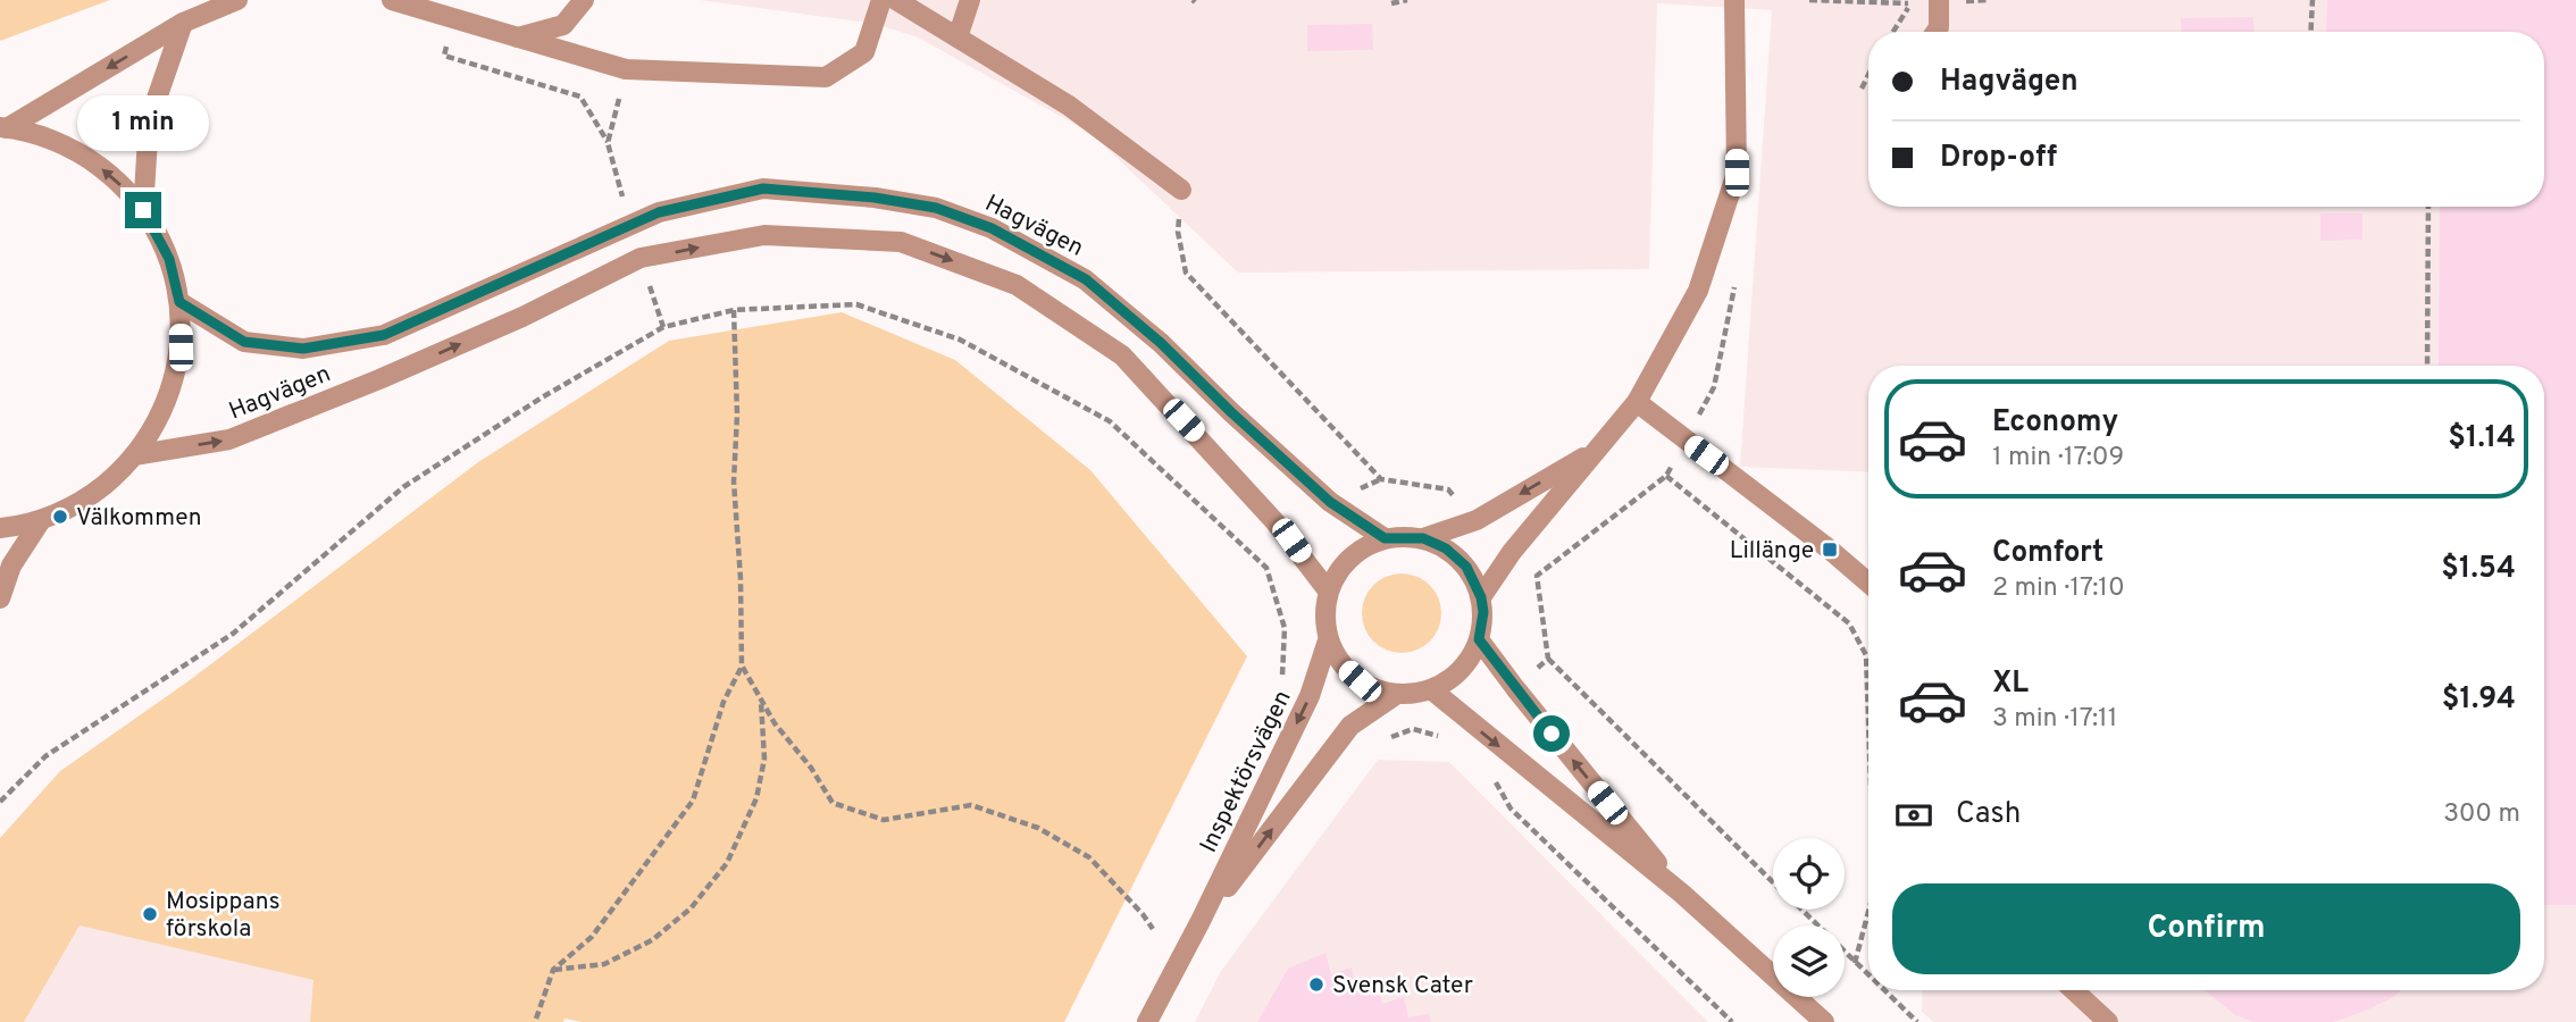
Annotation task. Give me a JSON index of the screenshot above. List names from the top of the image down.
{
  "streets": {
    "street": ["Hagvägen", "Inspektörsvägen"]
  },
  "crossings": [
    ["Hagvägen", "Inspektörsvägen"]
  ],
  "one_way": ["Hagvägen"],
  "places": {
    "other": ["Välkommen", "Mosippans förskola", "Svensk Cater"],
    "transit": ["Lillänge"]
  },
  "page": {
    "banner": ["Hagvägen", "Drop-off"],
    "bubble": "1 min",
    "list": [
      {
        "name": "Economy",
        "note": "1 min · 17:09",
        "value": "$1.14"
      },
      {
        "name": "Comfort",
        "note": "2 min · 17:10",
        "value": "$1.54"
      },
      {
        "name": "XL",
        "note": "3 min · 17:11",
        "value": "$1.94"
      }
    ],
    "pay": ["Cash", "300 m"],
    "buttons": "Confirm"
  }
}
